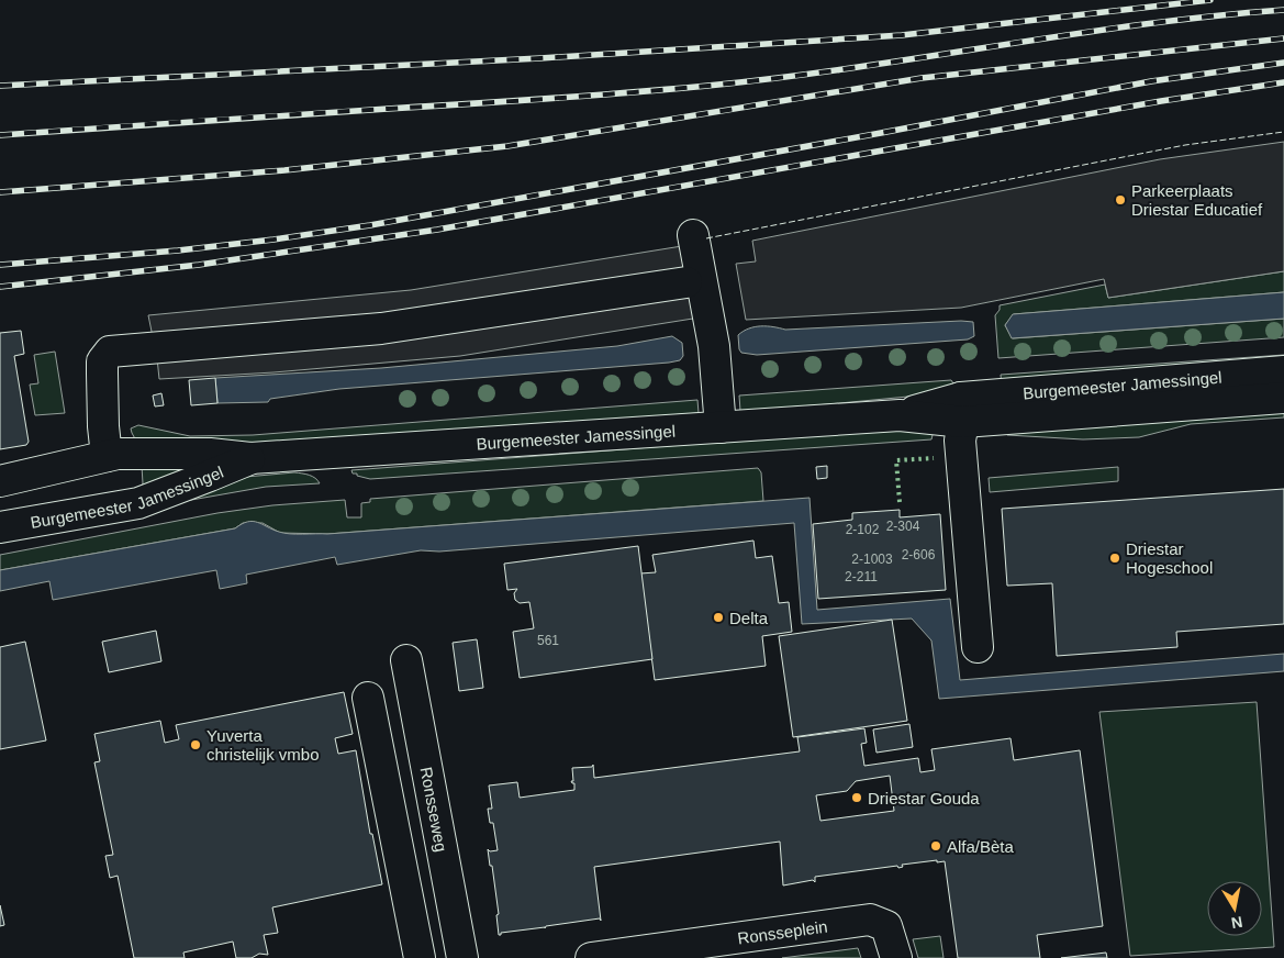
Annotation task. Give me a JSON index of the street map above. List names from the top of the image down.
{
  "streets": {
    "main road": ["Burgemeester Jamessingel", "Ronsseweg", "Ronsseplein"]
  },
  "places": [
    "Parkeerplaats Driestar Educatief",
    "Driestar Hogeschool",
    "Delta",
    "Yuverta christelijk vmbo",
    "Driestar Gouda",
    "Alfa/Bèta"
  ],
  "house_numbers": [
    "2-304",
    "2-102",
    "2-606",
    "2-1003",
    "2-211",
    "561"
  ],
  "north": "bottom"
}
